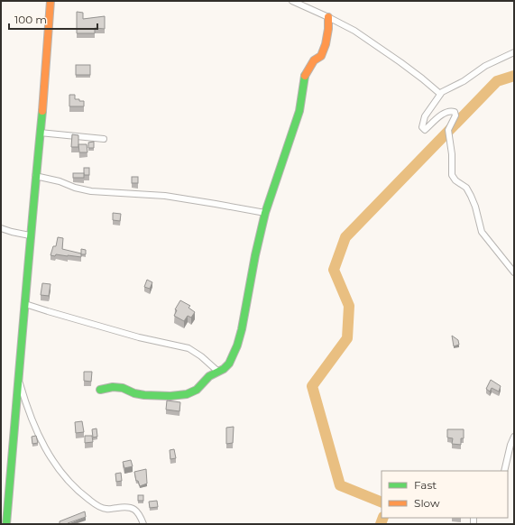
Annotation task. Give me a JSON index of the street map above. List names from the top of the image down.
{
  "legend": ["Fast", "Slow"],
  "scale_bar": "100 m"
}
